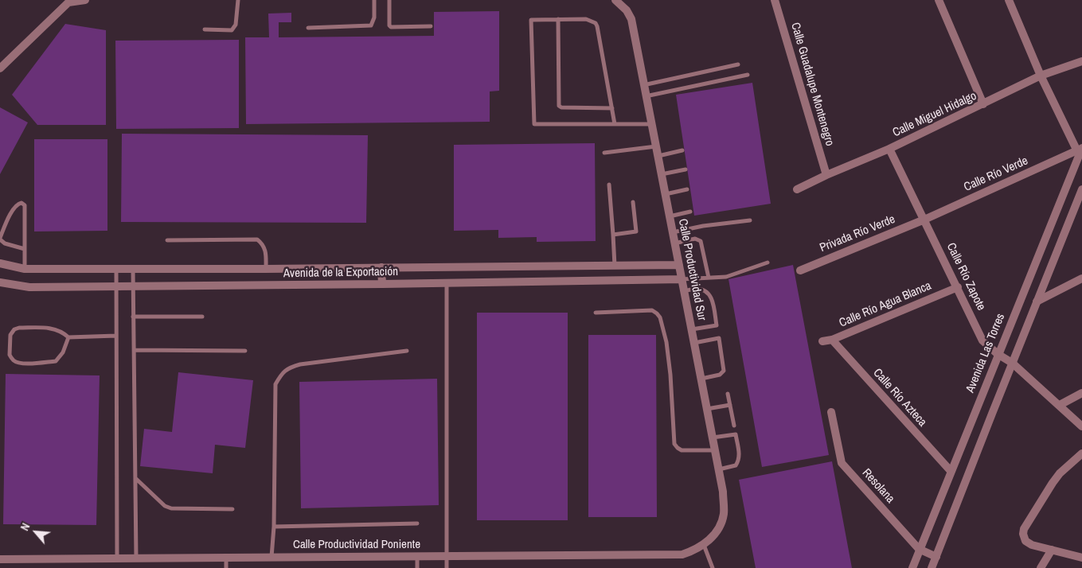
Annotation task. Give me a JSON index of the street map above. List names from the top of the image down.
{
  "streets": {
    "street": [
      "Calle Guadalupe Montenegro",
      "Calle Miguel Hidalgo",
      "Calle Río Verde",
      "Privada Río Verde",
      "Calle Productividad Sur",
      "Avenida de la Exportación",
      "Calle Río Zapote",
      "Calle Río Agua Blanca",
      "Avenida Las Torres",
      "Calle Río Azteca",
      "Resolana",
      "Calle Productividad Poniente"
    ]
  },
  "crossings": [
    ["Calle Guadalupe Montenegro", "Calle Miguel Hidalgo"],
    ["Calle Miguel Hidalgo", "Calle Río Zapote"],
    ["Calle Río Verde", "Privada Río Verde"],
    ["Calle Río Verde", "Calle Río Zapote"],
    ["Calle Río Verde", "Avenida Las Torres"],
    ["Privada Río Verde", "Calle Río Zapote"],
    ["Calle Productividad Sur", "Avenida de la Exportación"],
    ["Calle Productividad Sur", "Calle Productividad Poniente"],
    ["Calle Río Zapote", "Calle Río Agua Blanca"],
    ["Calle Río Zapote", "Avenida Las Torres"],
    ["Calle Río Agua Blanca", "Calle Río Azteca"],
    ["Avenida Las Torres", "Calle Río Azteca"],
    ["Avenida Las Torres", "Resolana"]
  ],
  "north": "top left"
}
